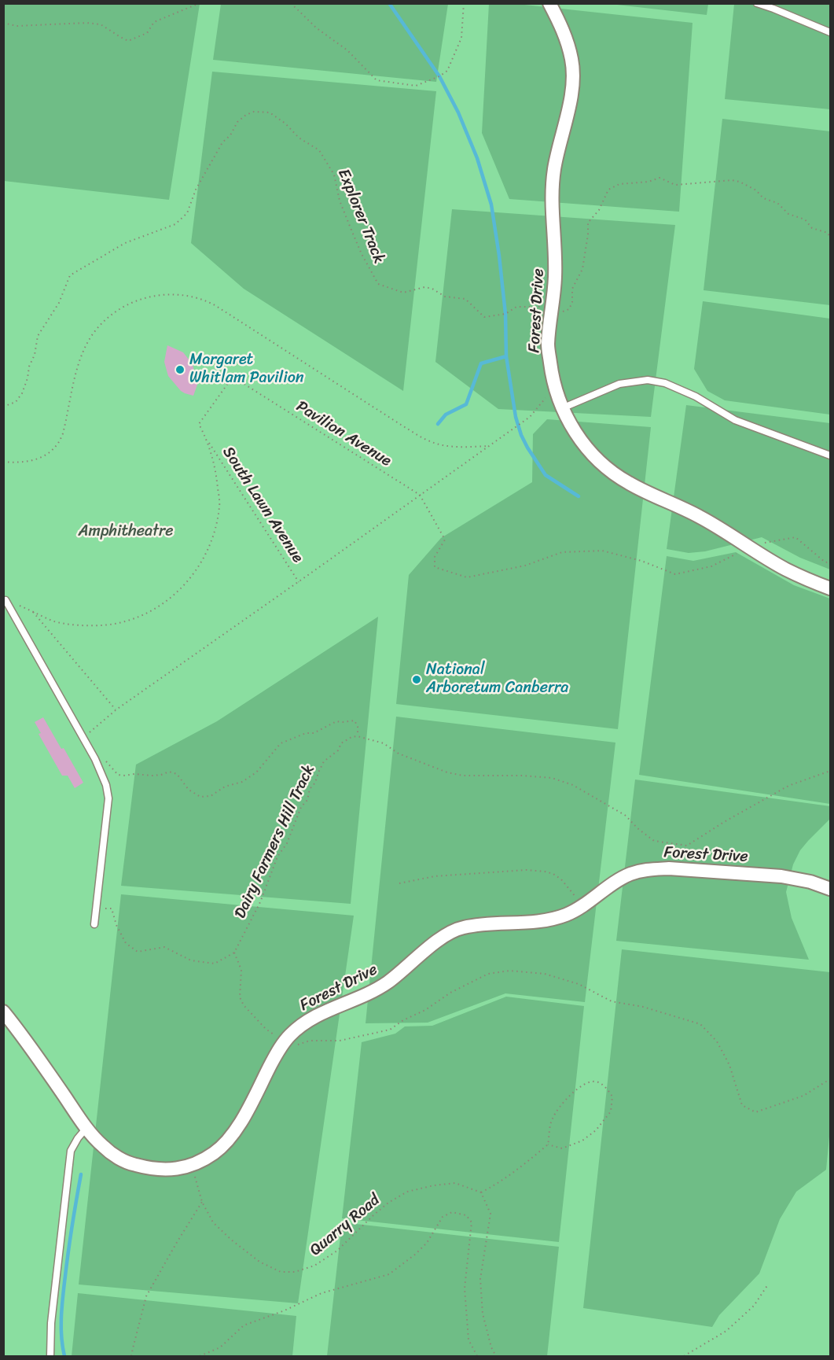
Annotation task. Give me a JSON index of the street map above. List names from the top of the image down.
{
  "streets": {
    "street": ["Forest Drive"],
    "path": [
      "Explorer Track",
      "Pavilion Avenue",
      "South Lawn Avenue",
      "Dairy Farmers Hill Track",
      "Quarry Road"
    ]
  },
  "crossings": [
    ["Explorer Track", "Forest Drive"],
    ["Forest Drive", "Quarry Road"],
    ["Pavilion Avenue", "South Lawn Avenue"]
  ],
  "parks": ["Amphitheatre"],
  "places": ["Margaret Whitlam Pavilion", "National Arboretum Canberra"]
}
